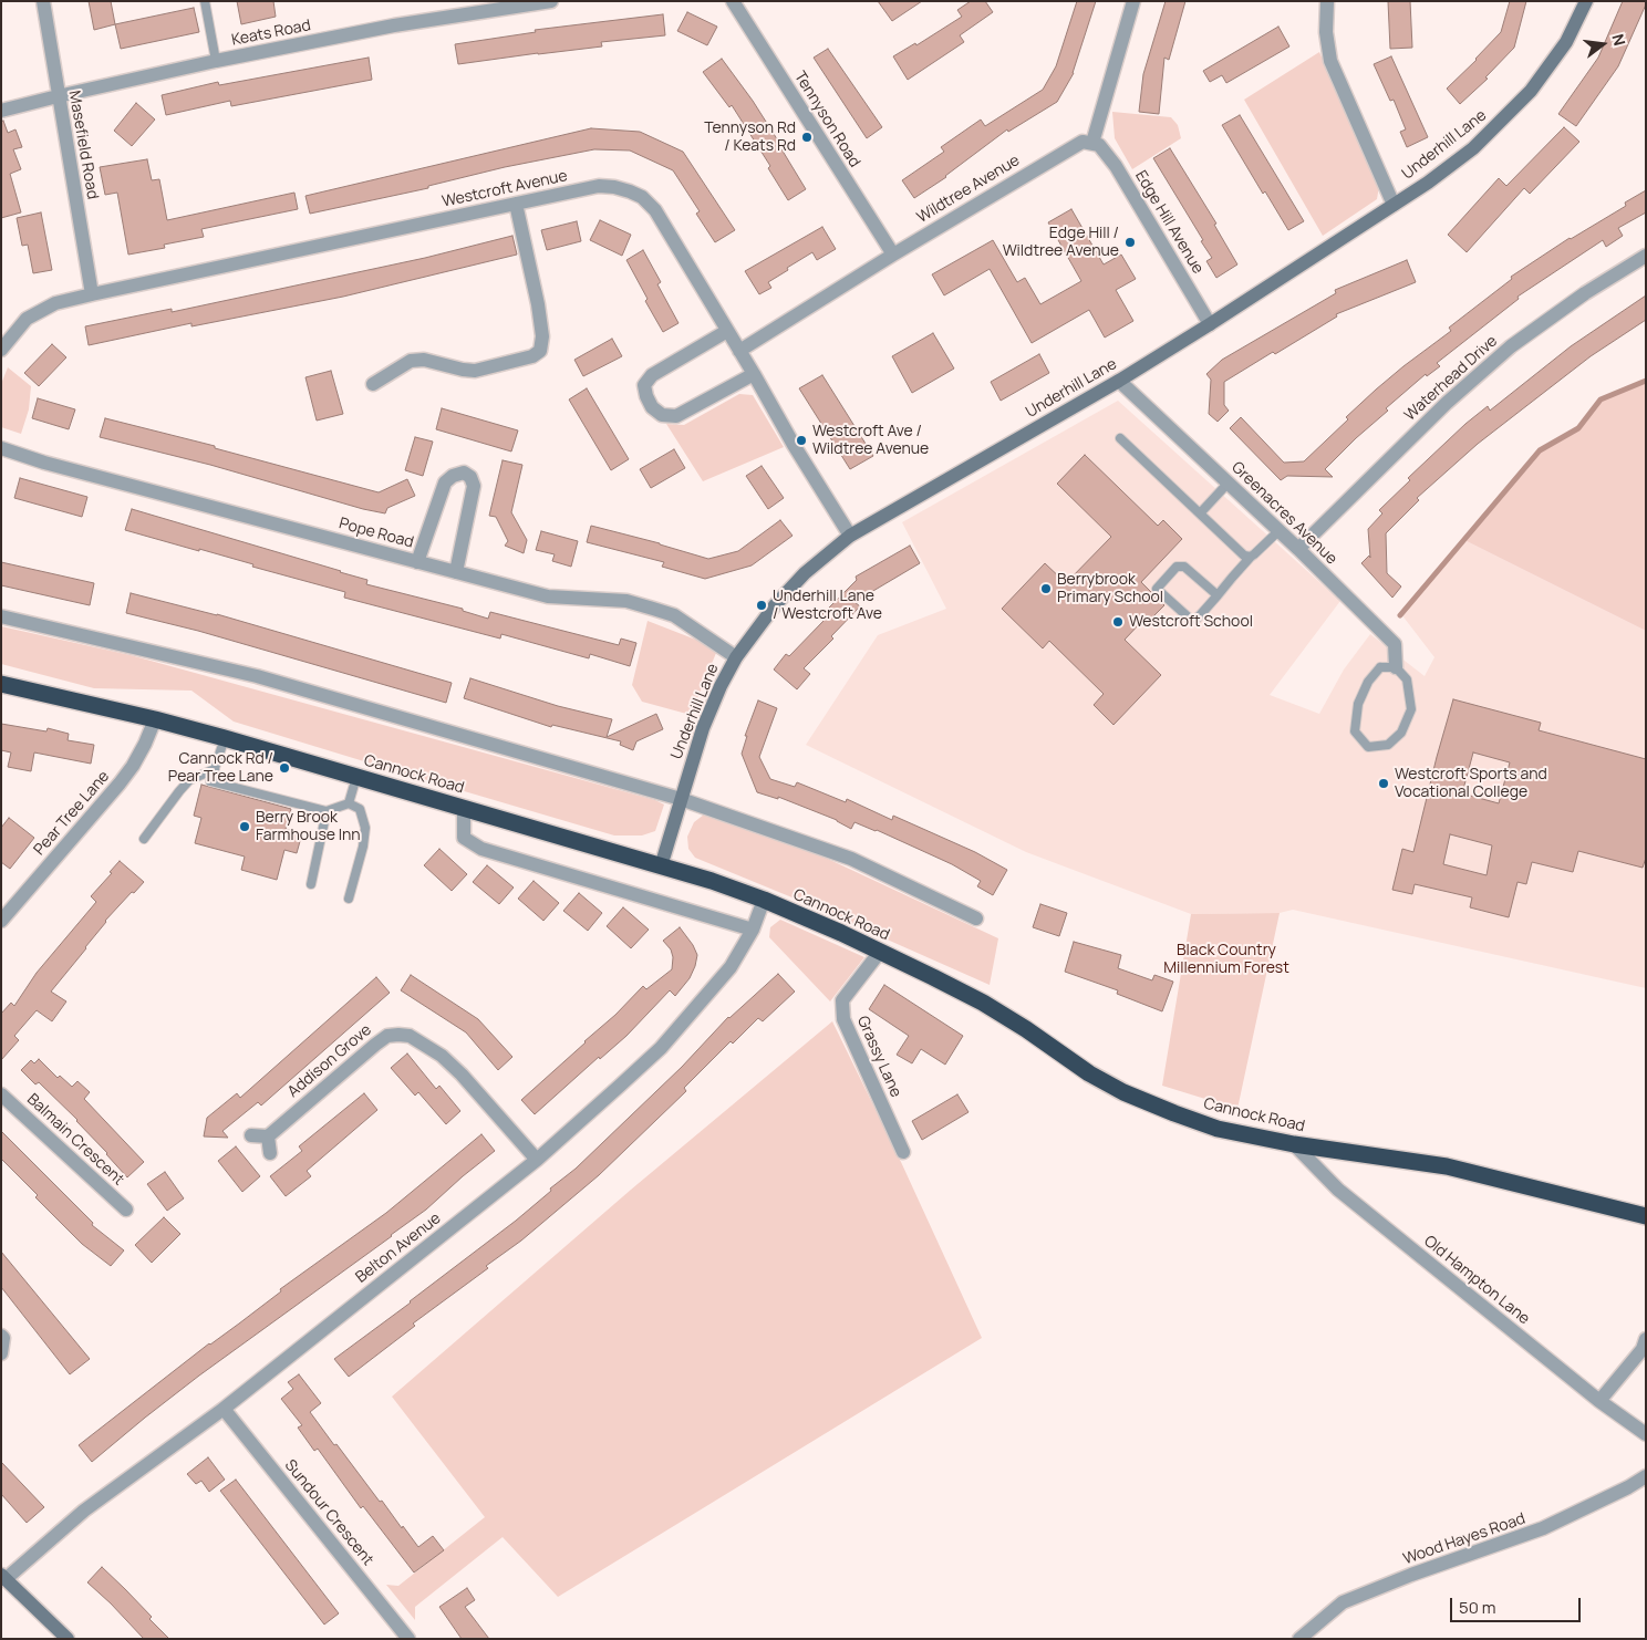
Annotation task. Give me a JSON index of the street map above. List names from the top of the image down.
{
  "streets": {
    "highway": ["Cannock Road"],
    "street": [
      "Keats Road",
      "Tennyson Road",
      "Masefield Road",
      "Underhill Lane",
      "Westcroft Avenue",
      "Wildtree Avenue",
      "Edge Hill Avenue",
      "Waterhead Drive",
      "Greenacres Avenue",
      "Pope Road",
      "Pear Tree Lane",
      "Grassy Lane",
      "Addison Grove",
      "Balmain Crescent",
      "Belton Avenue",
      "Old Hampton Lane",
      "Sundour Crescent",
      "Wood Hayes Road"
    ]
  },
  "crossings": [
    ["Keats Road", "Masefield Road"],
    ["Tennyson Road", "Wildtree Avenue"],
    ["Masefield Road", "Westcroft Avenue"],
    ["Underhill Lane", "Westcroft Avenue"],
    ["Underhill Lane", "Edge Hill Avenue"],
    ["Underhill Lane", "Greenacres Avenue"],
    ["Underhill Lane", "Pope Road"],
    ["Underhill Lane", "Cannock Road"],
    ["Westcroft Avenue", "Wildtree Avenue"],
    ["Wildtree Avenue", "Edge Hill Avenue"],
    ["Waterhead Drive", "Greenacres Avenue"],
    ["Cannock Road", "Pear Tree Lane"],
    ["Cannock Road", "Grassy Lane"],
    ["Cannock Road", "Belton Avenue"],
    ["Cannock Road", "Old Hampton Lane"],
    ["Addison Grove", "Belton Avenue"],
    ["Belton Avenue", "Sundour Crescent"]
  ],
  "parks": ["Black Country Millennium Forest"],
  "places": [
    "Tennyson Rd / Keats Rd",
    "Edge Hill / Wildtree Avenue",
    "Westcroft Ave / Wildtree Avenue",
    "Berrybrook Primary School",
    "Underhill Lane / Westcroft Ave",
    "Westcroft School",
    "Cannock Rd / Pear Tree Lane",
    "Westcroft Sports and Vocational College",
    "Berry Brook Farmhouse Inn"
  ],
  "scale_bar": "50 m",
  "north": "right"
}
